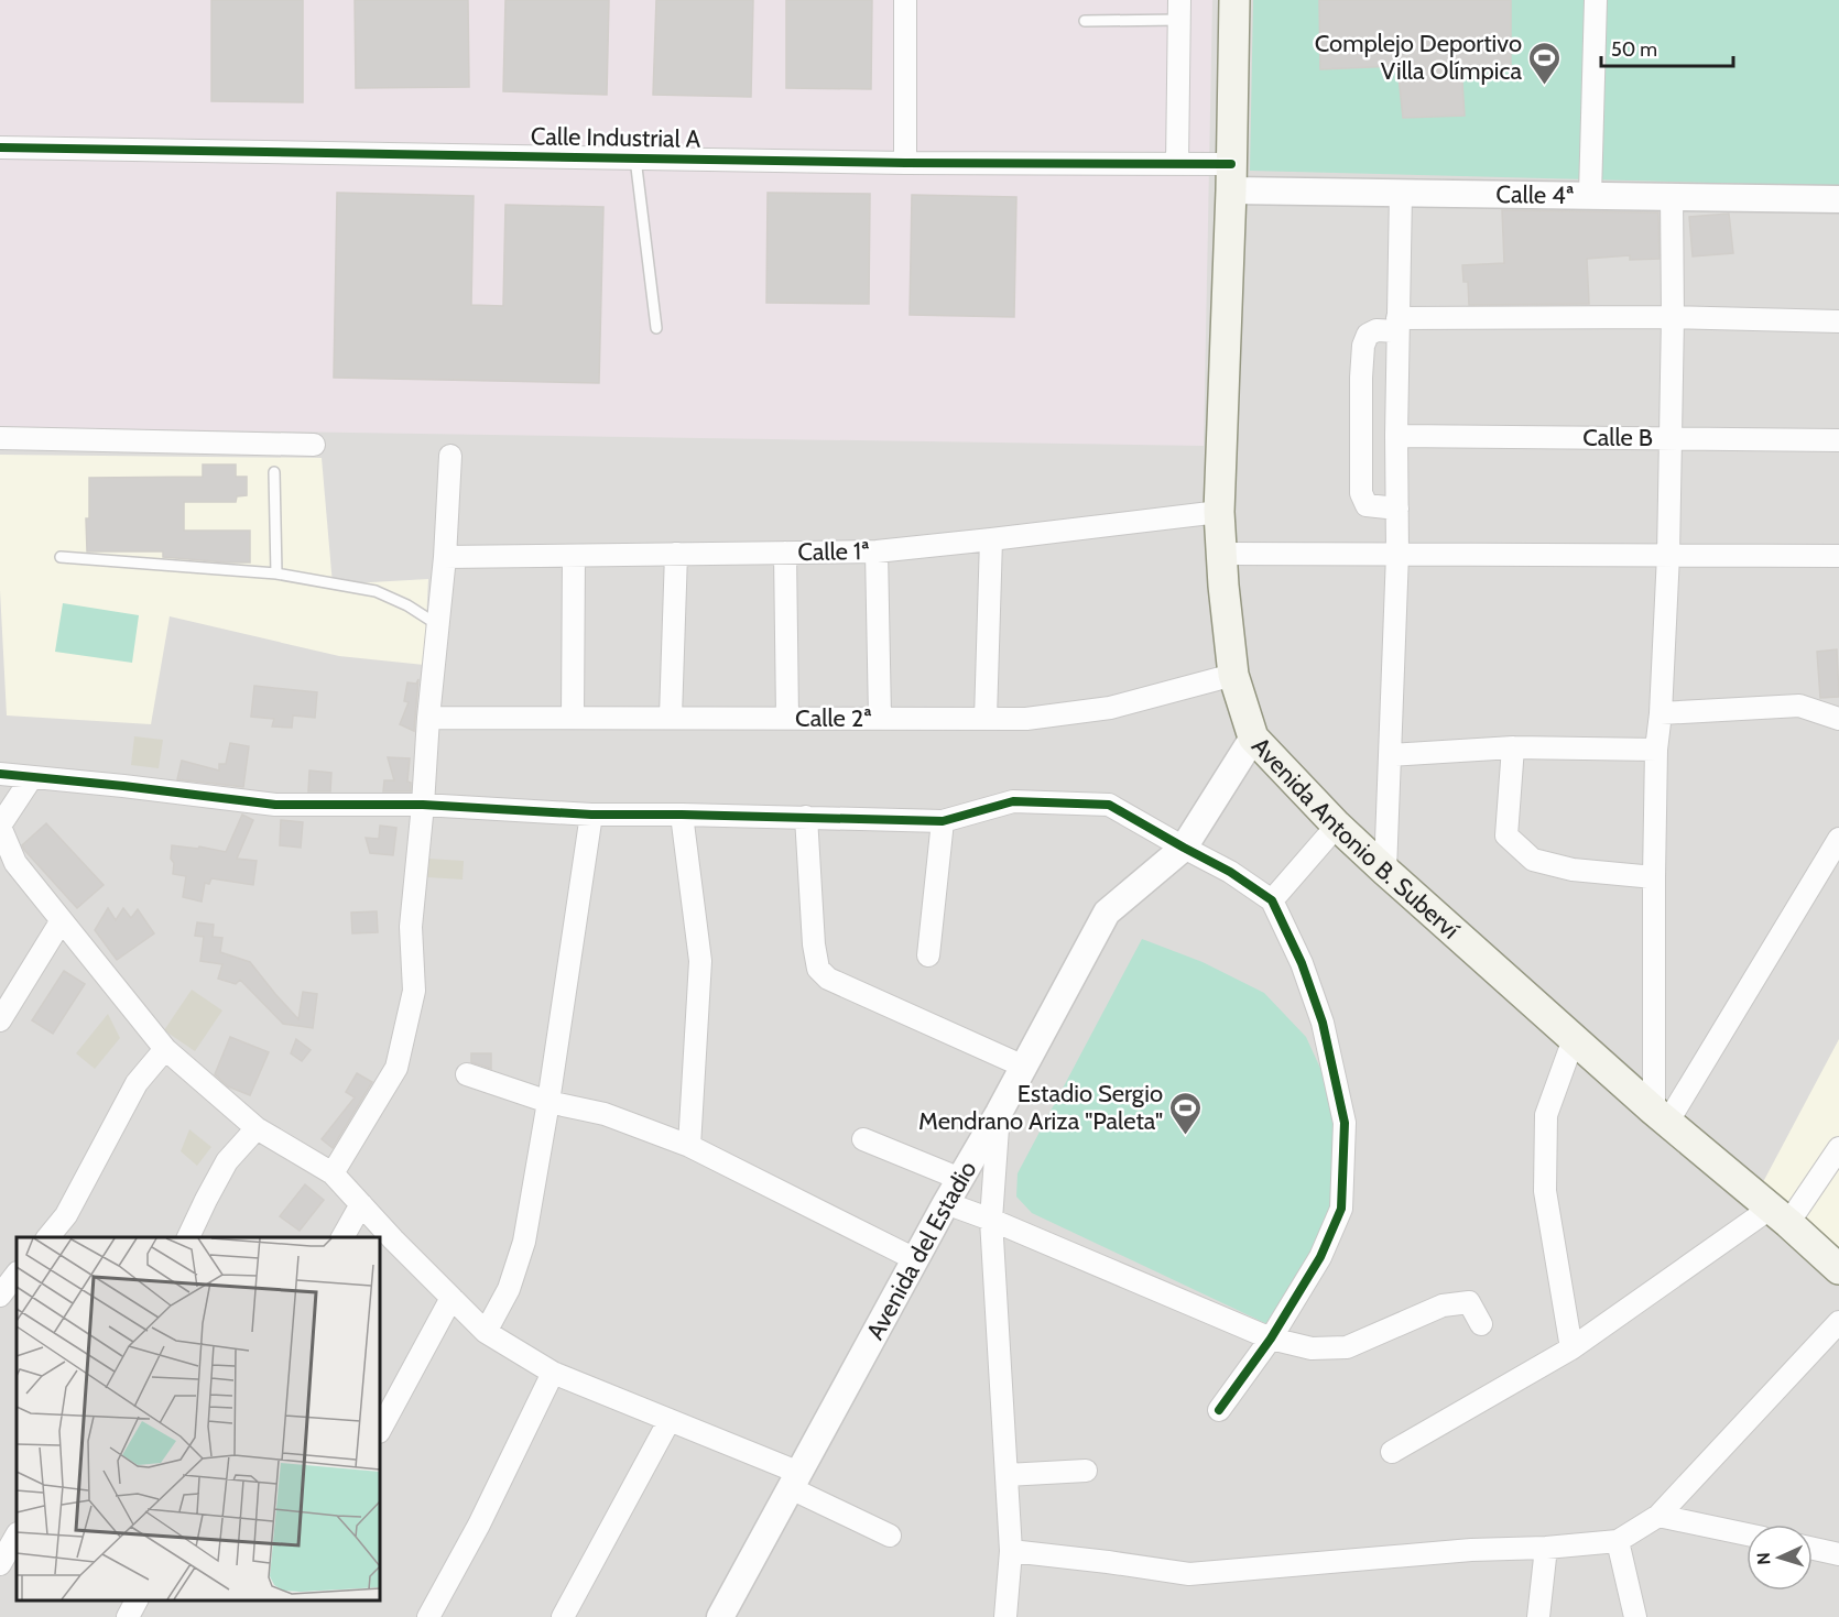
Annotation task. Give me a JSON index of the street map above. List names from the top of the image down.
{
  "streets": {
    "main road": ["Avenida Antonio B. Suberví"],
    "street": [
      "Calle Industrial A",
      "Calle 4ª",
      "Calle B",
      "Calle 1ª",
      "Calle 2ª",
      "Avenida del Estadio"
    ]
  },
  "crossings": [
    ["Calle Industrial A", "Calle 4ª"],
    ["Calle Industrial A", "Avenida Antonio B. Suberví"],
    ["Calle 4ª", "Avenida Antonio B. Suberví"],
    ["Calle 1ª", "Avenida Antonio B. Suberví"],
    ["Calle 2ª", "Avenida Antonio B. Suberví"],
    ["Avenida Antonio B. Suberví", "Avenida del Estadio"]
  ],
  "places": {
    "sports": ["Complejo Deportivo Villa Olímpica", "Estadio Sergio Mendrano Ariza \"Paleta\""]
  },
  "scale_bar": "50 m",
  "north": "left"
}
